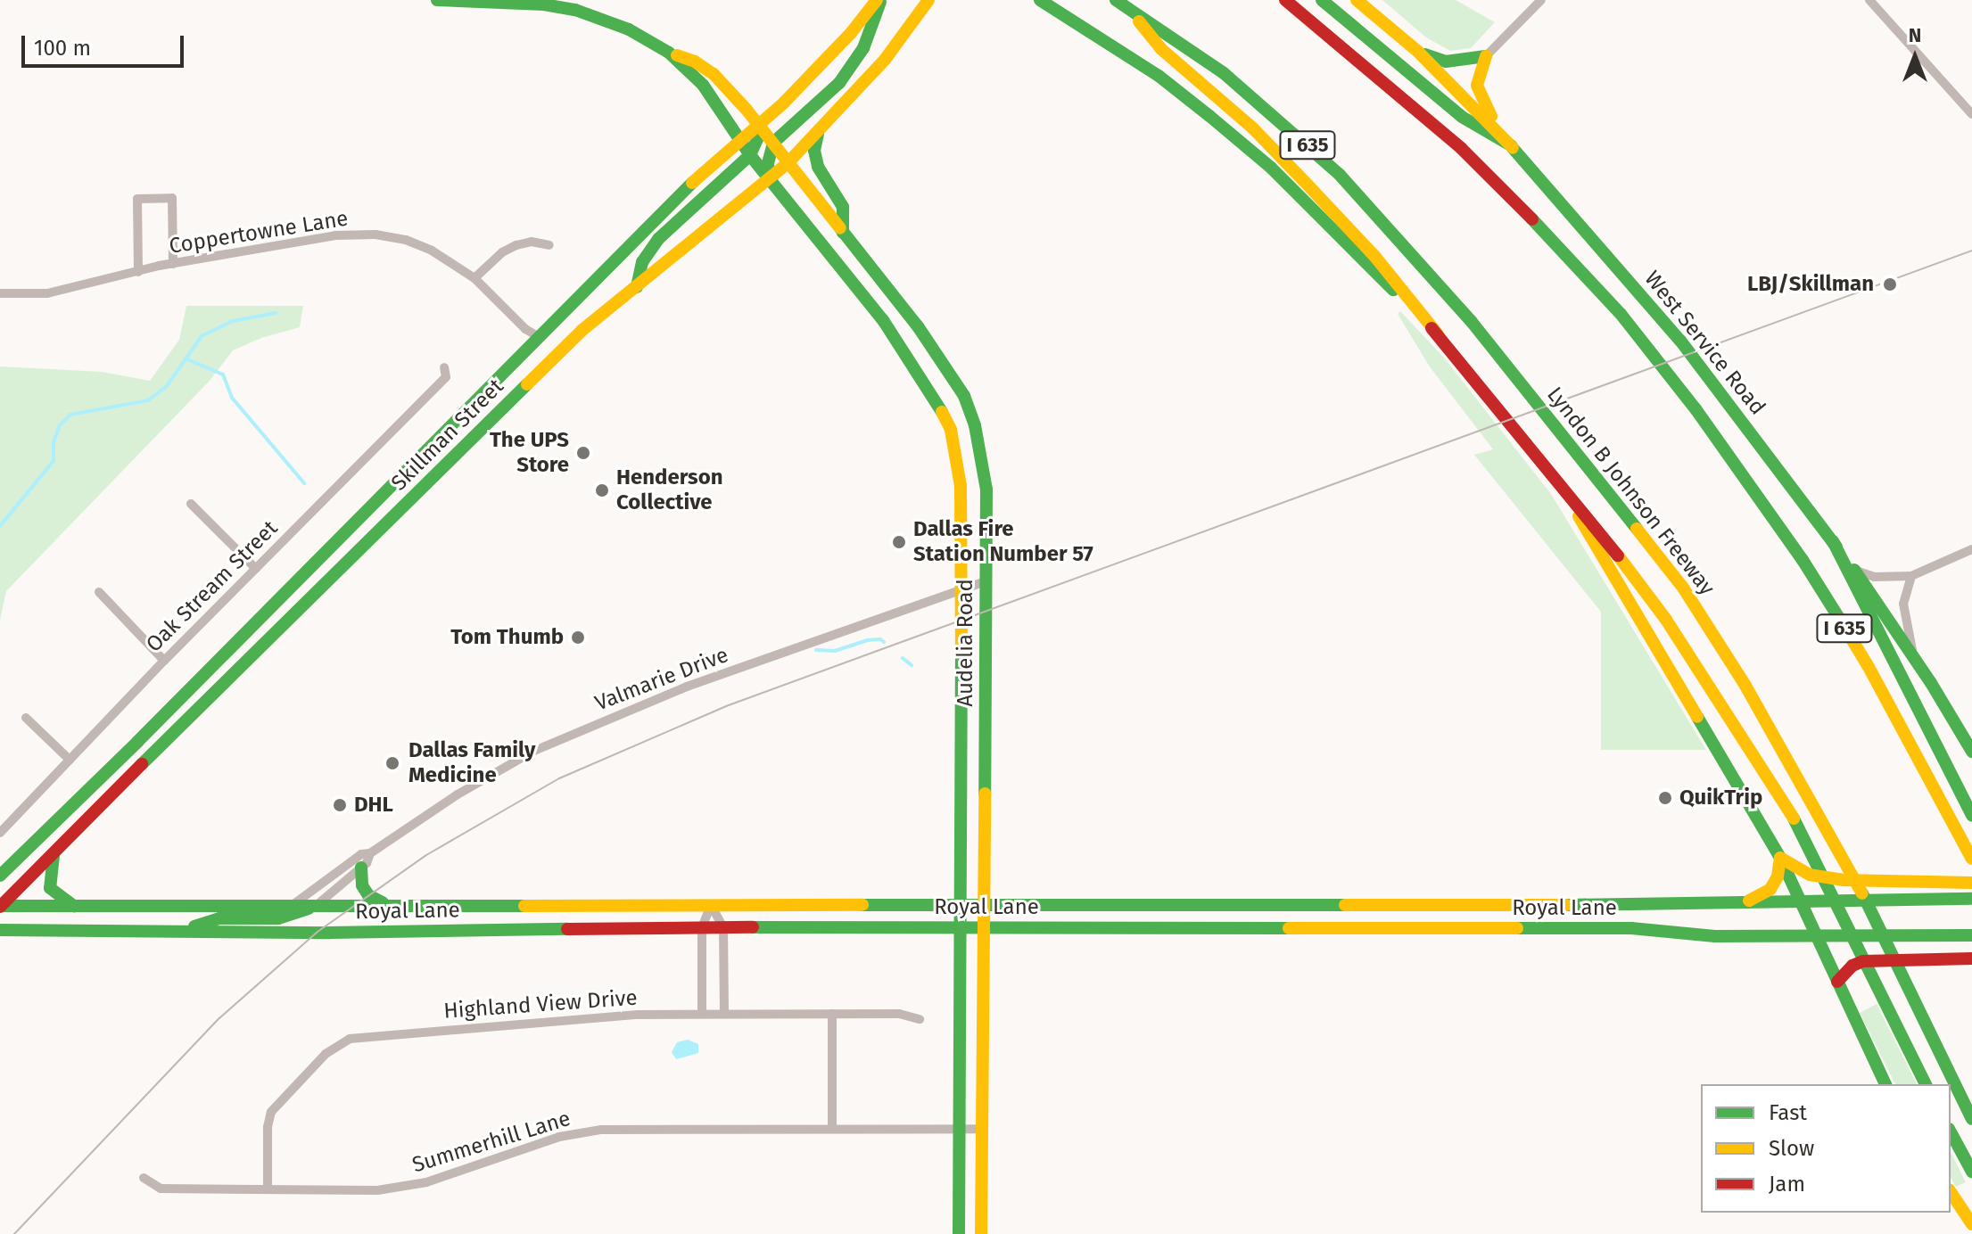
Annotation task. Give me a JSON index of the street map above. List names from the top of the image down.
{
  "streets": {
    "main road": [
      "I 635",
      "West Service Road",
      "Skillman Street",
      "Lyndon B Johnson Freeway",
      "Audelia Road",
      "Royal Lane"
    ],
    "street": [
      "Coppertowne Lane",
      "Oak Stream Street",
      "Valmarie Drive",
      "Highland View Drive",
      "Summerhill Lane"
    ]
  },
  "crossings": [
    ["Coppertowne Lane", "Skillman Street"],
    ["Skillman Street", "Audelia Road"],
    ["Skillman Street", "Royal Lane"],
    ["Audelia Road", "Valmarie Drive"],
    ["Audelia Road", "Royal Lane"],
    ["Audelia Road", "Summerhill Lane"],
    ["Valmarie Drive", "Royal Lane"],
    ["Highland View Drive", "Summerhill Lane"]
  ],
  "places": [
    "LBJ/Skillman",
    "The UPS Store",
    "Henderson Collective",
    "Dallas Fire Station Number 57",
    "Tom Thumb",
    "Dallas Family Medicine",
    "QuikTrip",
    "DHL"
  ],
  "legend": ["Fast", "Slow", "Jam"],
  "scale_bar": "100 m",
  "north": "top"
}
